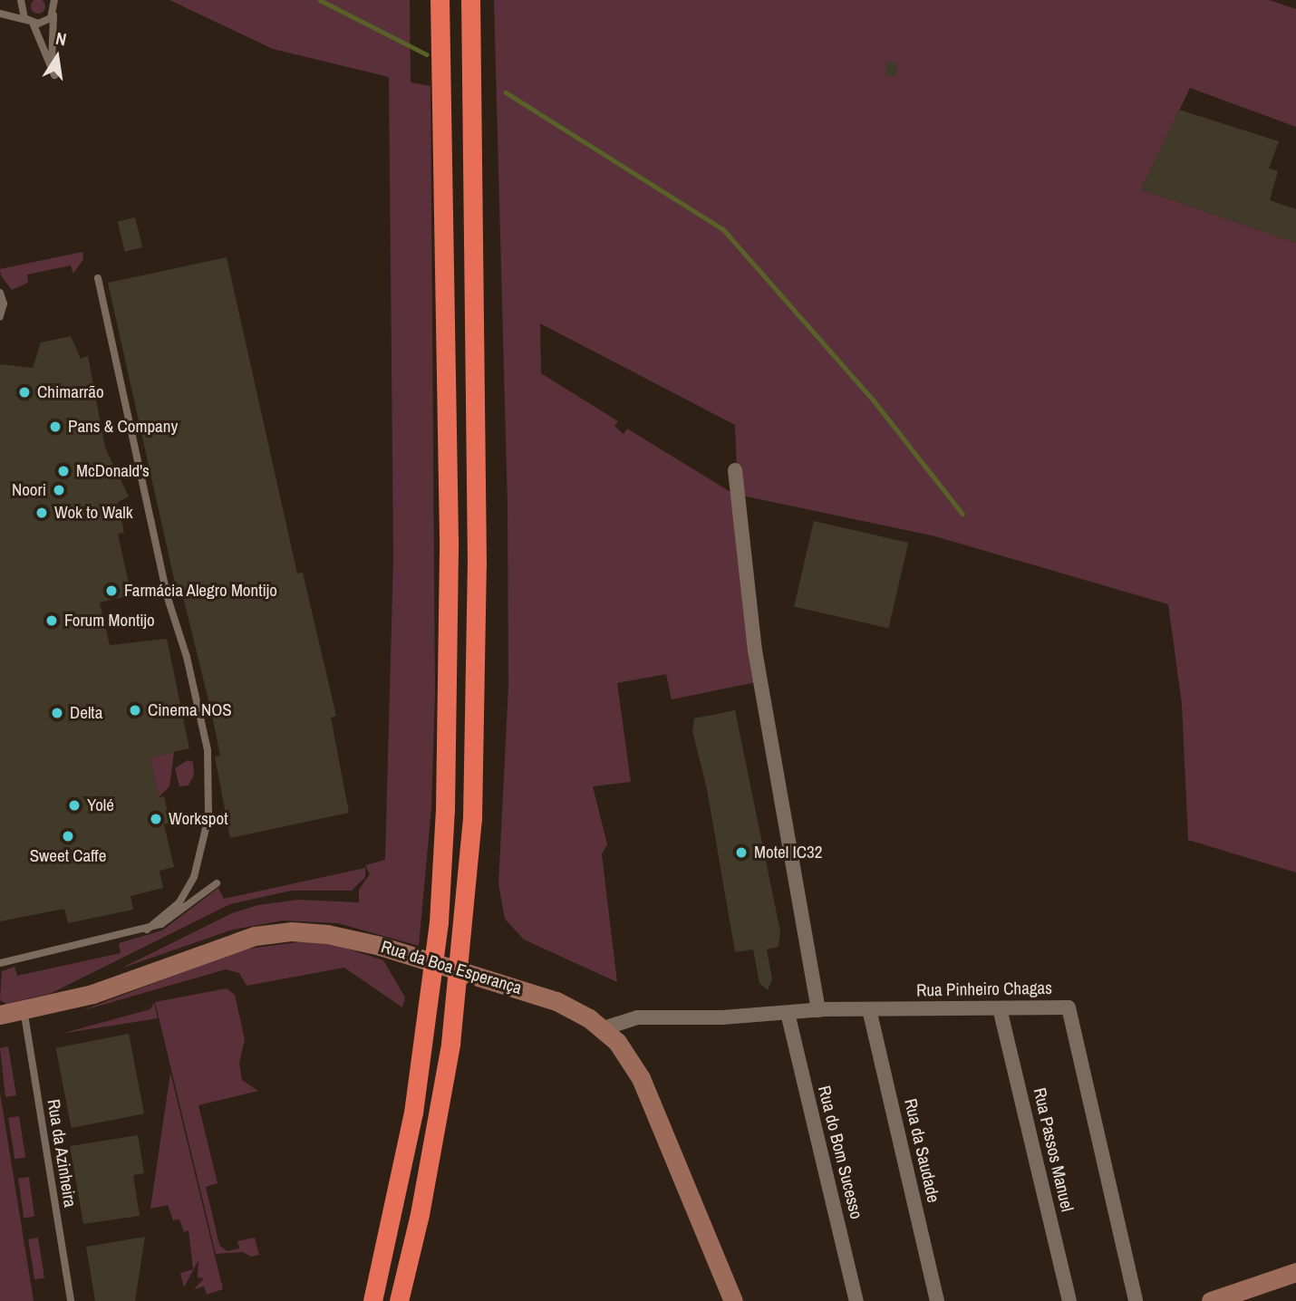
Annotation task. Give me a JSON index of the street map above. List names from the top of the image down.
{
  "streets": {
    "street": [
      "Rua da Boa Esperança",
      "Rua Pinheiro Chagas",
      "Rua Passos Manuel",
      "Rua da Saudade",
      "Rua do Bom Sucesso"
    ],
    "lane": ["Rua da Azinheira"]
  },
  "crossings": [
    ["Rua da Boa Esperança", "Rua Pinheiro Chagas"],
    ["Rua da Boa Esperança", "Rua da Azinheira"],
    ["Rua Pinheiro Chagas", "Rua Passos Manuel"],
    ["Rua Pinheiro Chagas", "Rua da Saudade"],
    ["Rua Pinheiro Chagas", "Rua do Bom Sucesso"]
  ],
  "places": [
    "Chimarrão",
    "Pans & Company",
    "McDonald's",
    "Noori",
    "Wok to Walk",
    "Farmácia Alegro Montijo",
    "Forum Montijo",
    "Cinema NOS",
    "Delta",
    "Yolé",
    "Workspot",
    "Sweet Caffe",
    "Motel IC32"
  ],
  "north": "top"
}
